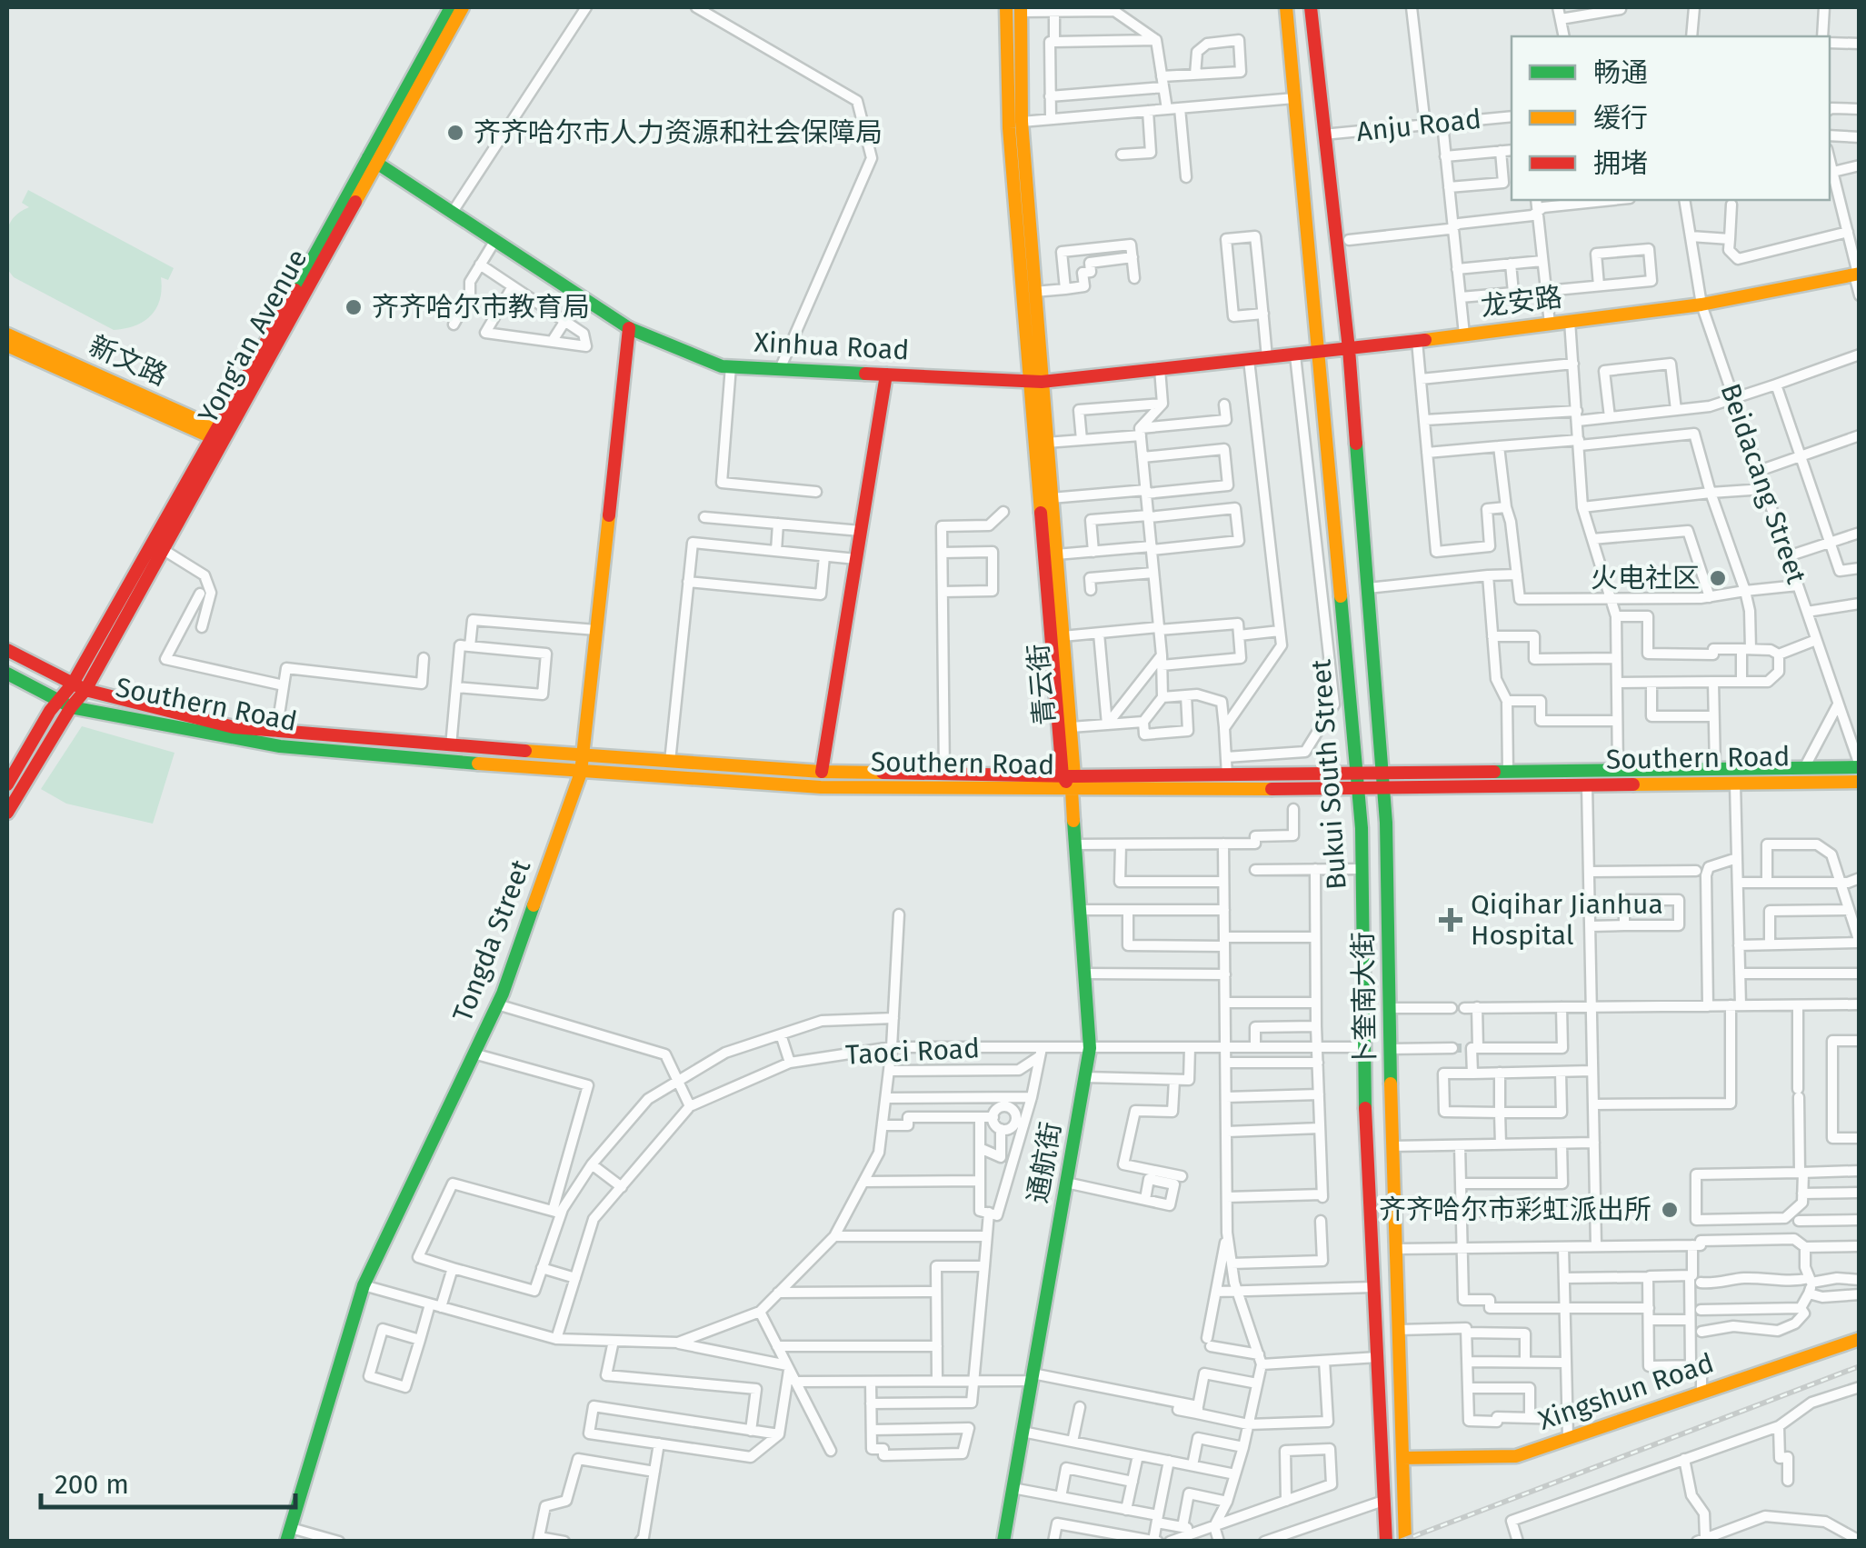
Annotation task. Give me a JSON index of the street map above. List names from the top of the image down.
{
  "streets": {
    "main road": [
      "龙安路",
      "Yong'an Avenue",
      "Xinhua Road",
      "新文路",
      "青云街",
      "Southern Road",
      "Bukui South Street",
      "Tongda Street",
      "卜奎南大街",
      "通航街",
      "Xingshun Road"
    ],
    "street": ["Anju Road", "Beidacang Street", "Taoci Road"]
  },
  "crossings": [
    ["龙安路", "Xinhua Road"],
    ["龙安路", "Beidacang Street"],
    ["龙安路", "卜奎南大街"],
    ["Yong'an Avenue", "Xinhua Road"],
    ["Yong'an Avenue", "新文路"],
    ["Yong'an Avenue", "Southern Road"],
    ["Xinhua Road", "青云街"],
    ["Xinhua Road", "Bukui South Street"],
    ["Xinhua Road", "Tongda Street"],
    ["Xinhua Road", "卜奎南大街"],
    ["Beidacang Street", "Southern Road"],
    ["青云街", "Southern Road"],
    ["青云街", "通航街"],
    ["Southern Road", "Bukui South Street"],
    ["Southern Road", "Tongda Street"],
    ["Southern Road", "卜奎南大街"],
    ["Southern Road", "通航街"],
    ["Bukui South Street", "Taoci Road"],
    ["卜奎南大街", "Xingshun Road"],
    ["Taoci Road", "通航街"]
  ],
  "places": {
    "other": [
      "齐齐哈尔市人力资源和社会保障局",
      "齐齐哈尔市教育局",
      "火电社区",
      "齐齐哈尔市彩虹派出所"
    ],
    "health": ["Qiqihar Jianhua Hospital"]
  },
  "legend": ["畅通", "缓行", "拥堵"],
  "scale_bar": "200 m"
}
